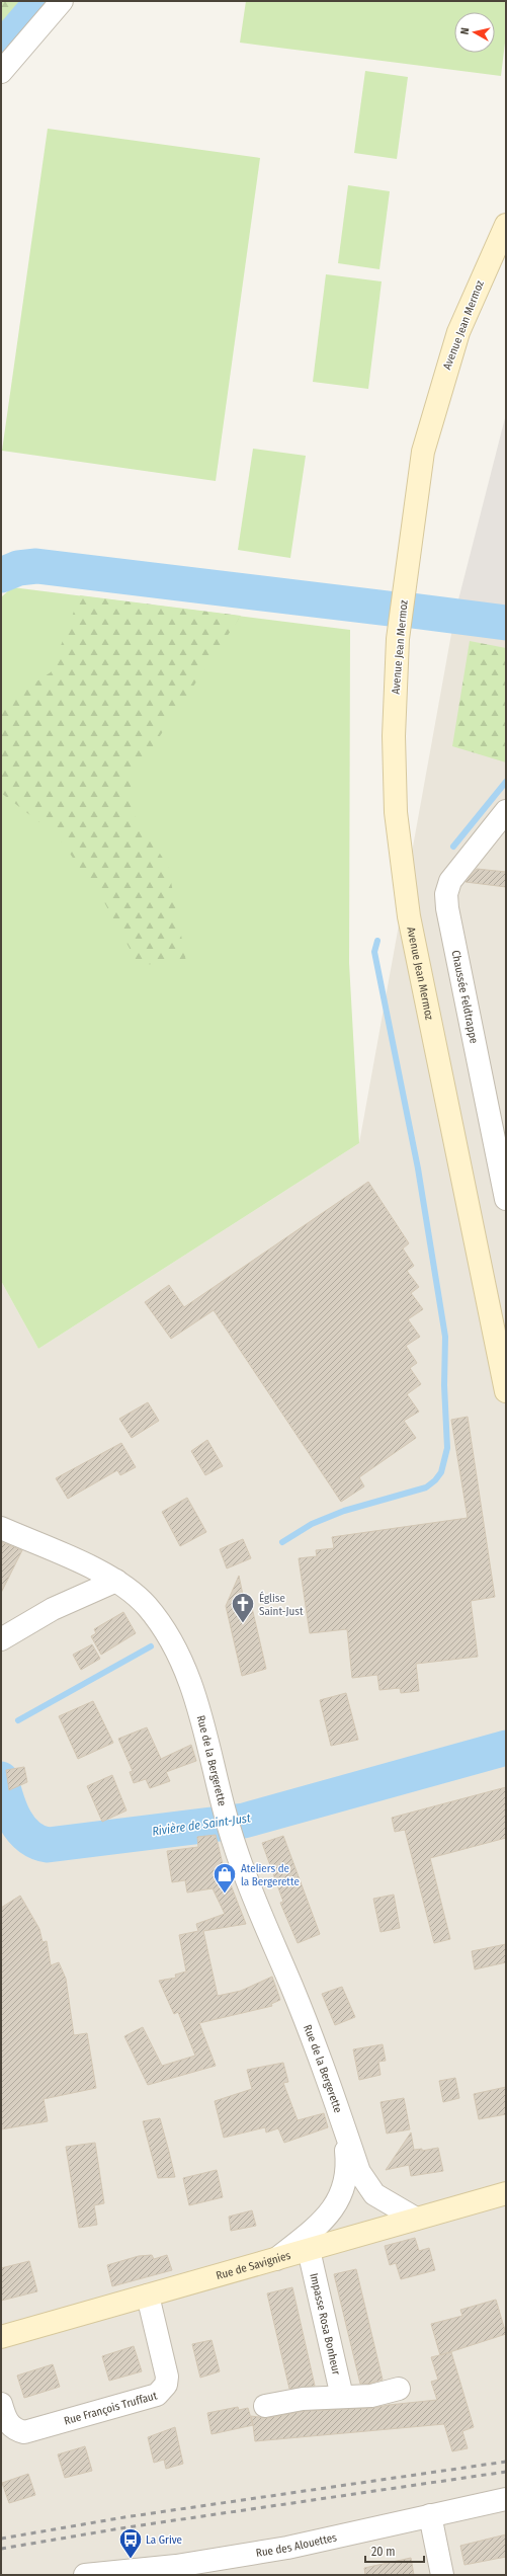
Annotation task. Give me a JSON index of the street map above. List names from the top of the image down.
{
  "streets": {
    "main road": ["Avenue Jean Mermoz", "Rue de Savignies"],
    "street": [
      "Chaussée Feldtrappe",
      "Rue de la Bergerette",
      "Impasse Rosa Bonheur",
      "Rue François Truffaut",
      "Rue des Alouettes"
    ]
  },
  "crossings": [
    ["Rue de la Bergerette", "Rue de Savignies"],
    ["Rue de Savignies", "Impasse Rosa Bonheur"],
    ["Rue de Savignies", "Rue François Truffaut"]
  ],
  "water": ["Rivière de Saint-Just"],
  "places": {
    "church": ["Église Saint-Just"],
    "shop": ["Ateliers de la Bergerette"],
    "bus stop": ["La Grive"]
  },
  "scale_bar": "20 m",
  "north": "left"
}
